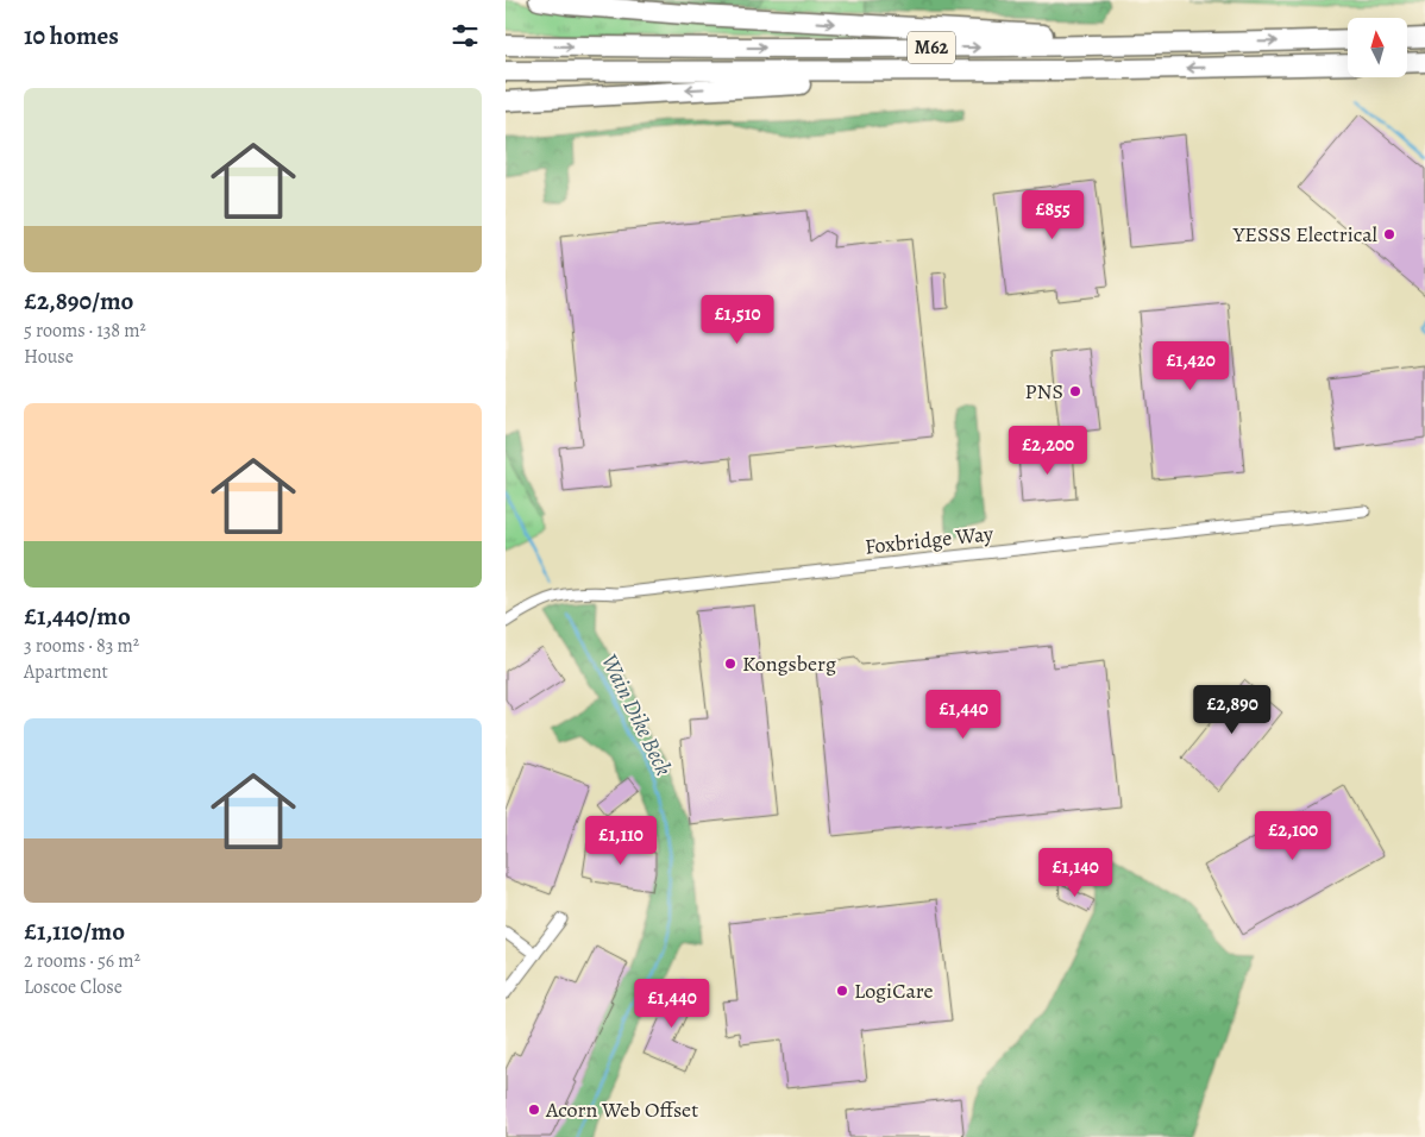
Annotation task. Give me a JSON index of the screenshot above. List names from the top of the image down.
{
  "streets": {
    "highway": ["M62"],
    "street": ["Foxbridge Way"]
  },
  "water": ["Wain Dike Beck"],
  "places": [
    "YESSS Electrical",
    "PNS",
    "Kongsberg",
    "LogiCare",
    "Acorn Web Offset"
  ],
  "north": "top",
  "page": {
    "heading": "10 homes",
    "list": [
      {
        "name": "£2,890/mo",
        "note": "5 rooms · 138 m² · House"
      },
      {
        "name": "£1,440/mo",
        "note": "3 rooms · 83 m² · Apartment"
      },
      {
        "name": "£1,110/mo",
        "note": "2 rooms · 56 m² · Loscoe Close"
      }
    ],
    "price": [
      "£855",
      "£1,510",
      "£1,420",
      "£2,200",
      "£2,890",
      "£1,440",
      "£2,100",
      "£1,110",
      "£1,140",
      "£1,440"
    ]
  }
}
